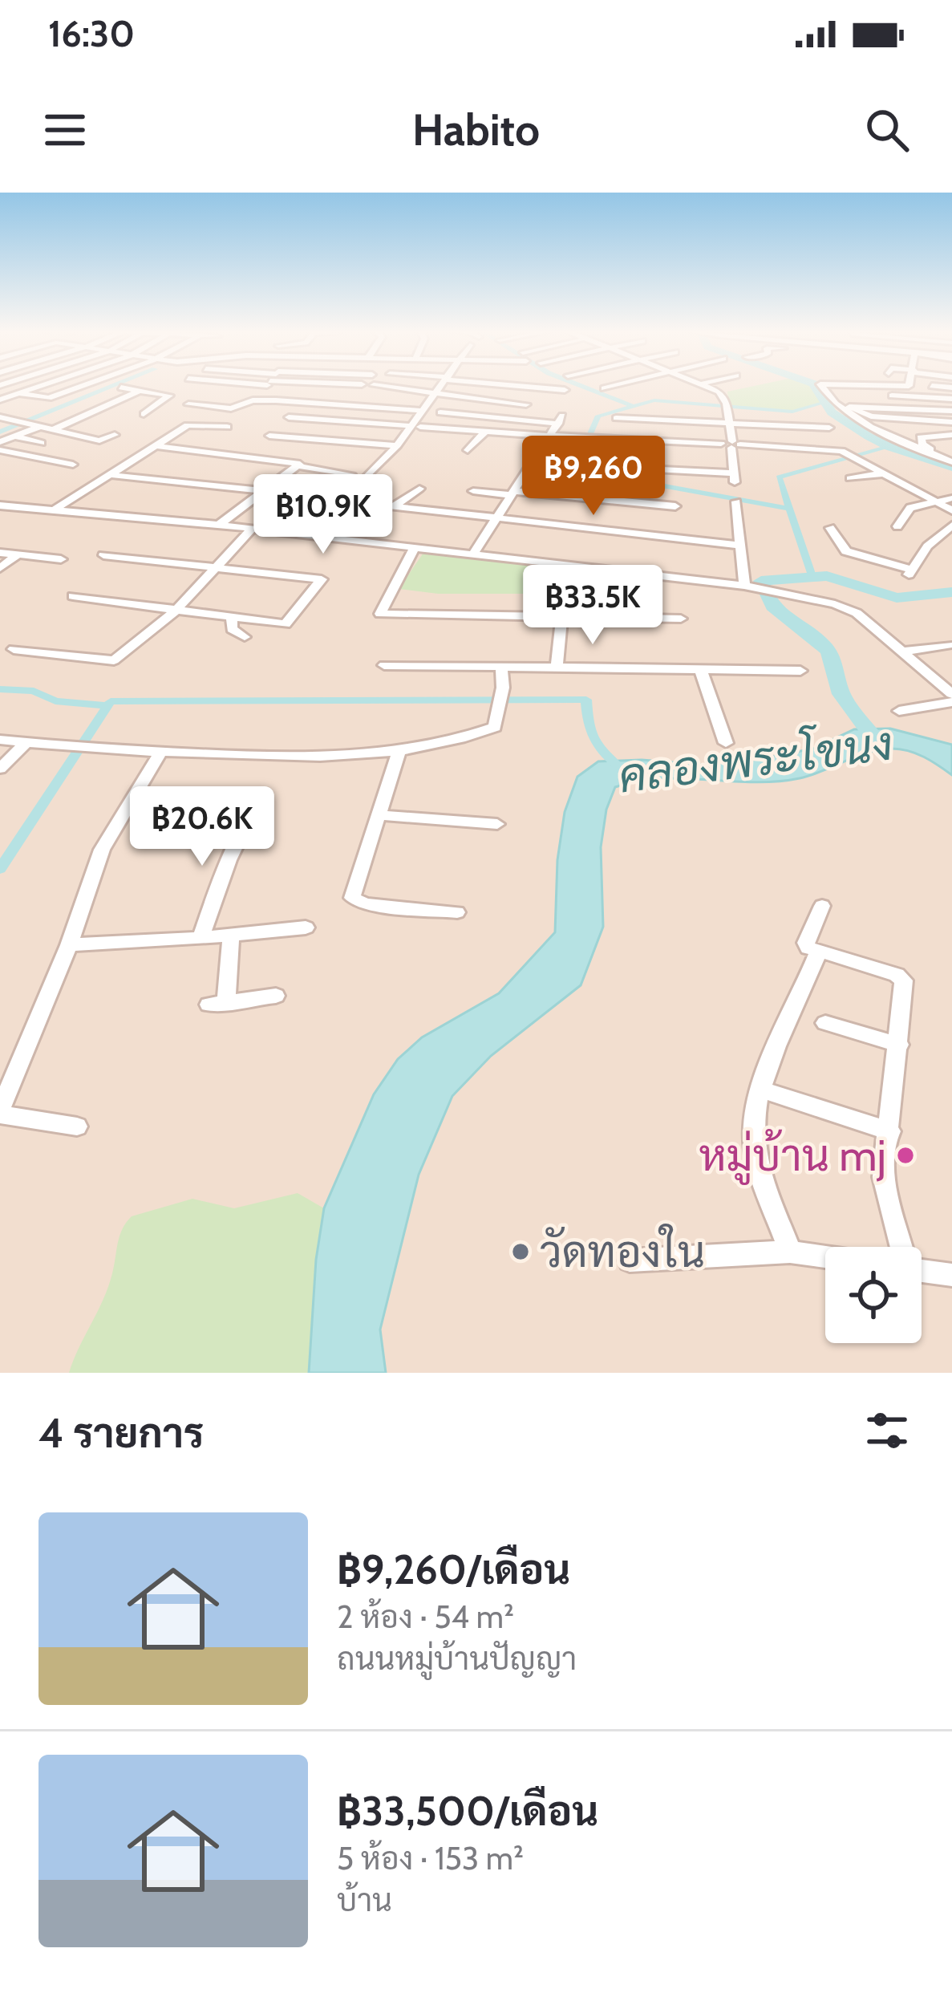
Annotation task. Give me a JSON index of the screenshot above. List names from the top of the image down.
{
  "water": ["คลองพระโขนง"],
  "places": ["หมู่บ้าน mj", "วัดทองใน"],
  "page": {
    "status": "16:30",
    "header": "Habito",
    "price": [
      "฿9,260",
      "฿10.9K",
      "฿33.5K",
      "฿20.6K"
    ],
    "heading": "4 รายการ",
    "list": [
      {
        "name": "฿9,260/เดือน",
        "note": "2 ห้อง · 54 m² · ถนนหมู่บ้านปัญญา"
      },
      {
        "name": "฿33,500/เดือน",
        "note": "5 ห้อง · 153 m² · บ้าน"
      }
    ]
  }
}
